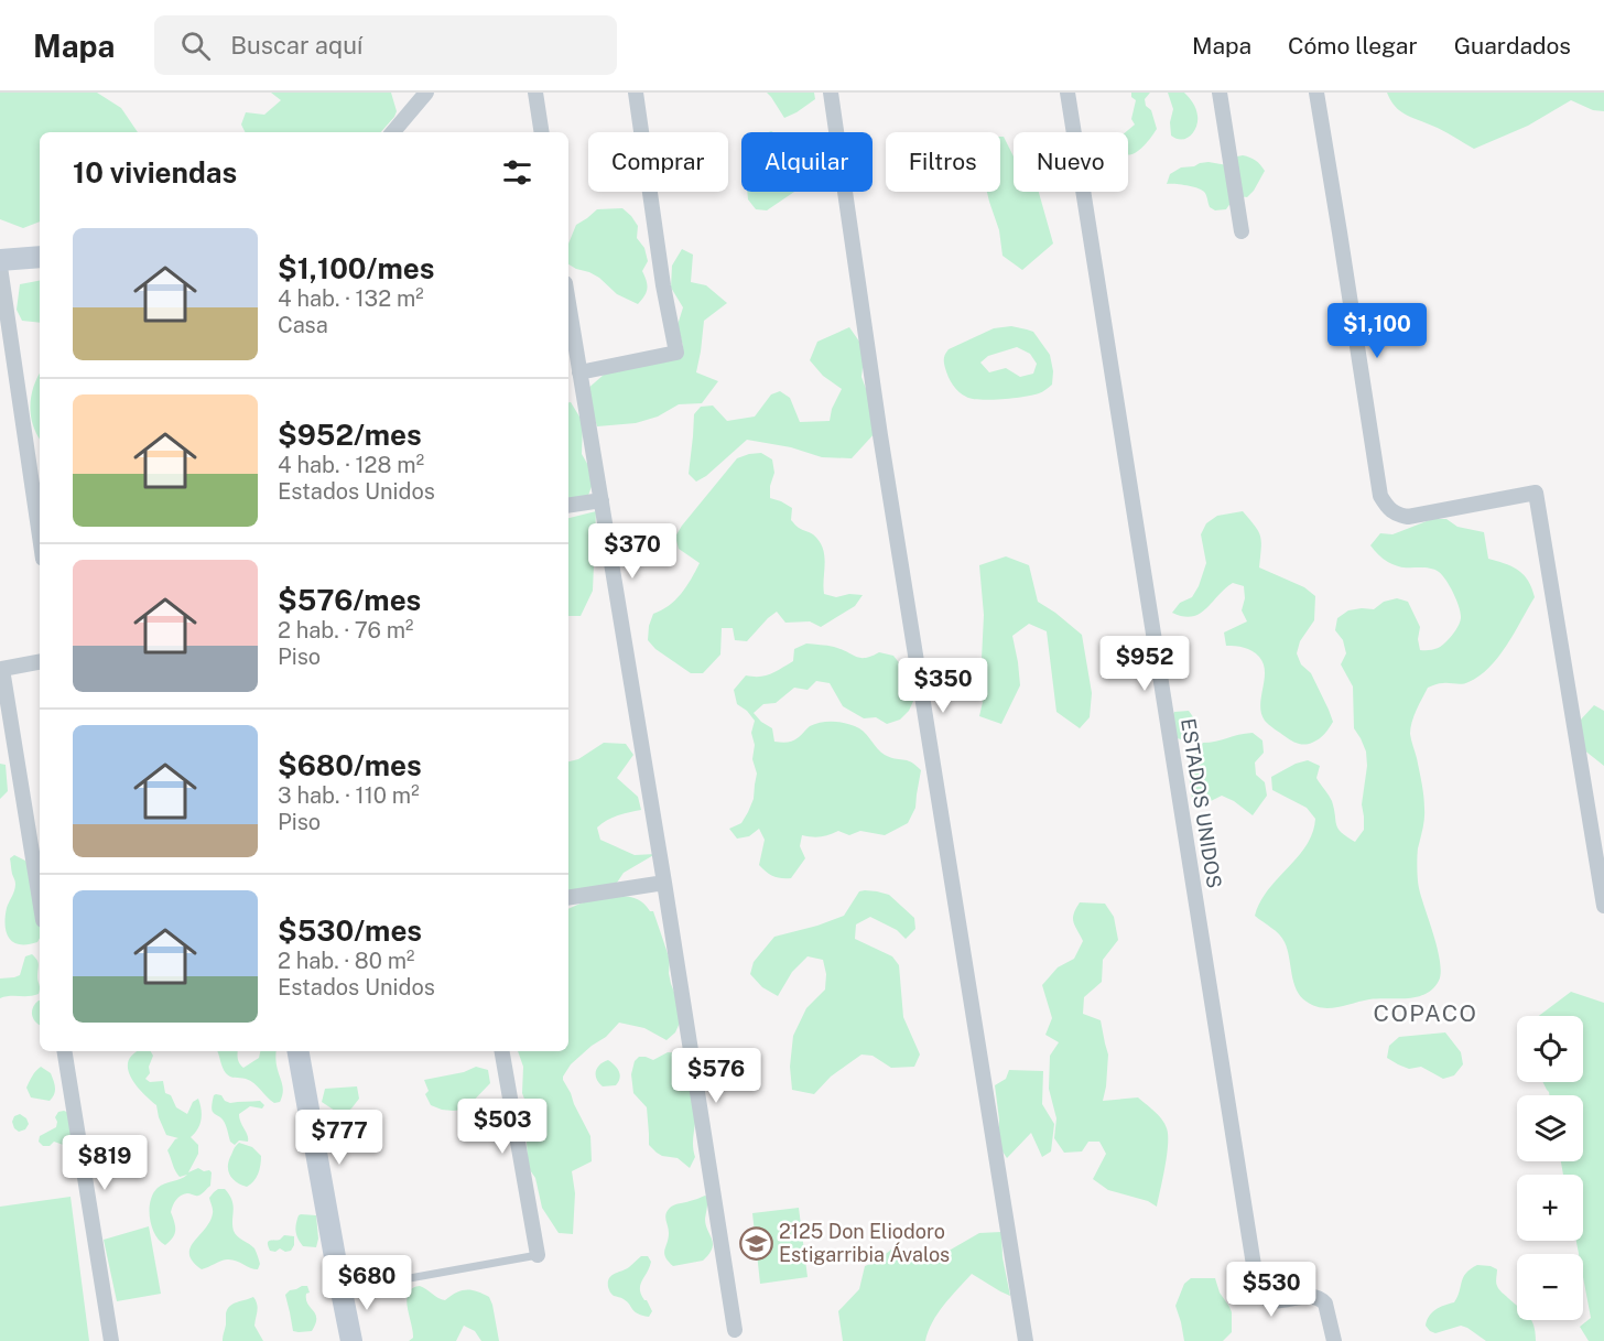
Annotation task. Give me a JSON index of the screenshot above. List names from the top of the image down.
{
  "streets": {
    "street": ["ESTADOS UNIDOS"]
  },
  "districts": ["COPACO"],
  "places": {
    "school or university": ["2125 Don Eliodoro Estigarribia Ávalos"]
  },
  "page": {
    "header": "Mapa",
    "search": "Buscar aquí",
    "nav": ["Mapa", "Cómo llegar", "Guardados"],
    "chip": [
      "Comprar",
      "Alquilar",
      "Filtros",
      "Nuevo"
    ],
    "heading": "10 viviendas",
    "list": [
      {
        "name": "$1,100/mes",
        "note": "4 hab. · 132 m² · Casa"
      },
      {
        "name": "$952/mes",
        "note": "4 hab. · 128 m² · Estados Unidos"
      },
      {
        "name": "$576/mes",
        "note": "2 hab. · 76 m² · Piso"
      },
      {
        "name": "$680/mes",
        "note": "3 hab. · 110 m² · Piso"
      },
      {
        "name": "$530/mes",
        "note": "2 hab. · 80 m² · Estados Unidos"
      }
    ],
    "price": [
      "$1,100",
      "$370",
      "$952",
      "$350",
      "$576",
      "$503",
      "$777",
      "$819",
      "$680",
      "$530"
    ],
    "map_buttons": ["+", "−"]
  }
}
